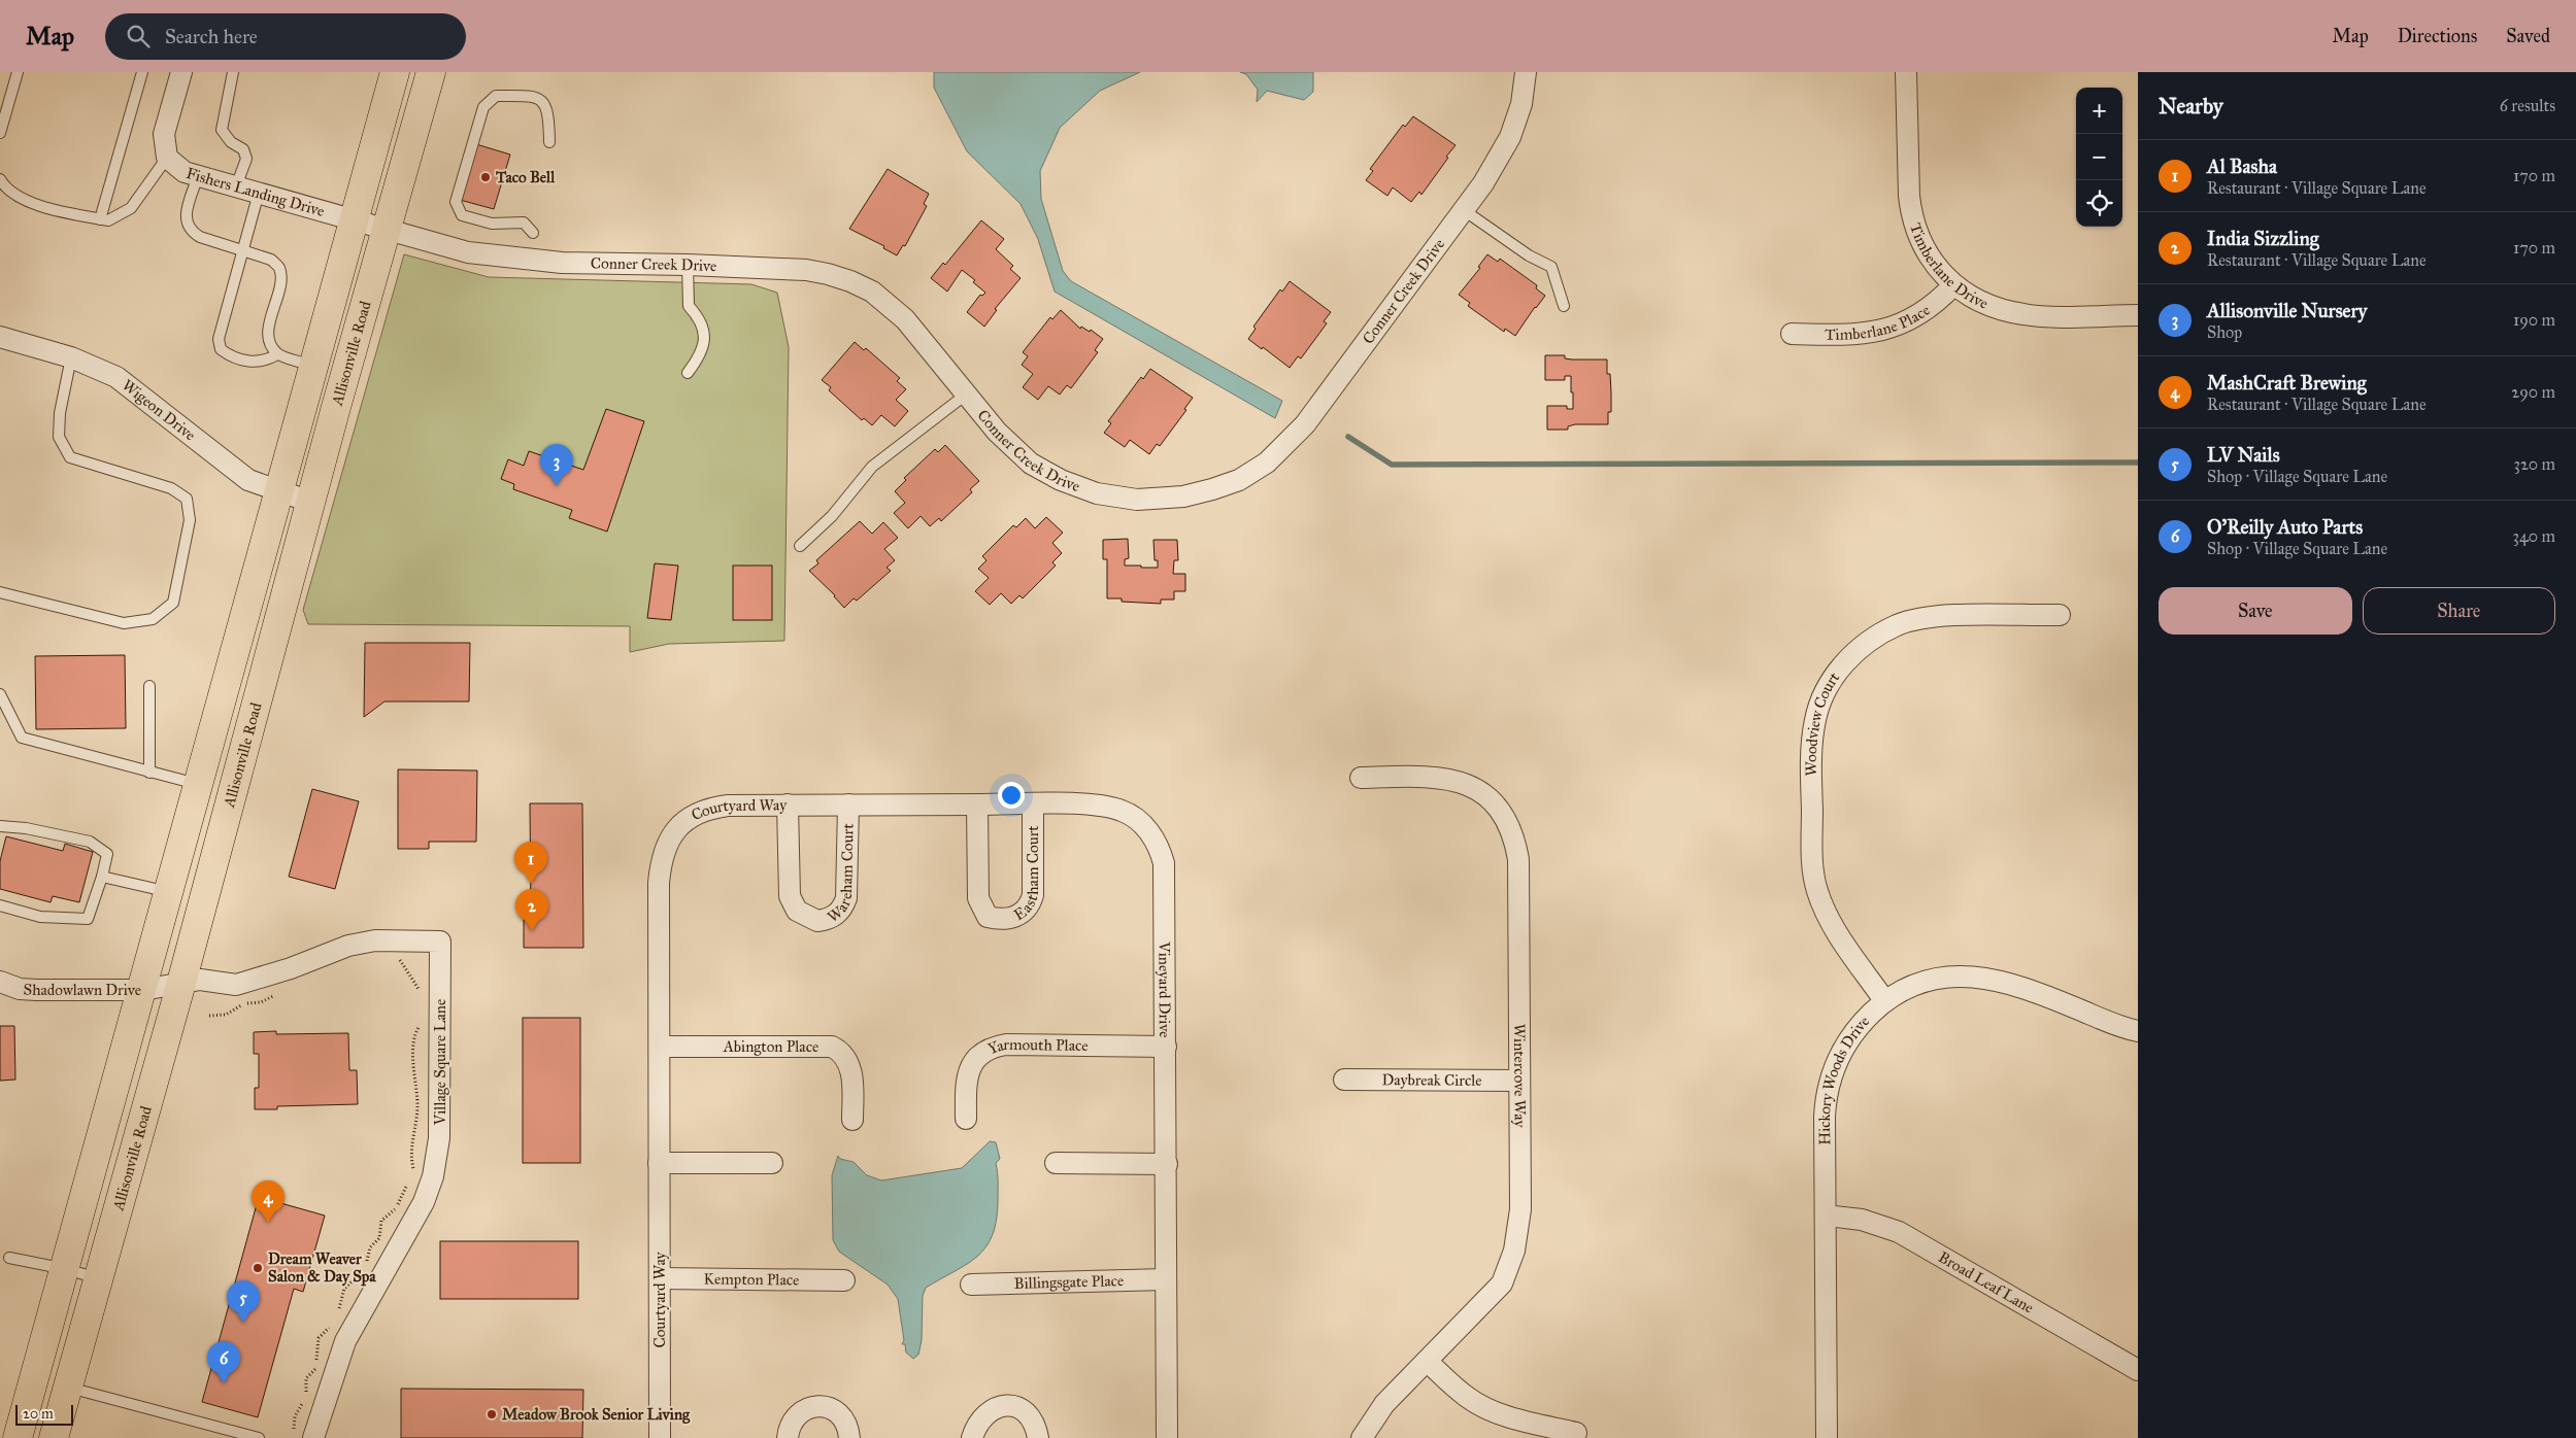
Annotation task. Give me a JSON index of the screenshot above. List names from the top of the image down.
{
  "streets": {
    "main road": ["Allisonville Road"],
    "street": [
      "Fishers Landing Drive",
      "Timberlane Drive",
      "Conner Creek Drive",
      "Timberlane Place",
      "Wigeon Drive",
      "Woodview Court",
      "Courtyard Way",
      "Eastham Court",
      "Wareham Court",
      "Shadowlawn Drive",
      "Vineyard Drive",
      "Abington Place",
      "Yarmouth Place",
      "Village Square Lane",
      "Wintercove Way",
      "Daybreak Circle",
      "Hickory Woods Drive",
      "Kempton Place",
      "Billingsgate Place",
      "Broad Leaf Lane"
    ]
  },
  "crossings": [
    ["Fishers Landing Drive", "Conner Creek Drive"],
    ["Fishers Landing Drive", "Allisonville Road"],
    ["Timberlane Drive", "Timberlane Place"],
    ["Conner Creek Drive", "Allisonville Road"],
    ["Allisonville Road", "Wigeon Drive"],
    ["Allisonville Road", "Shadowlawn Drive"],
    ["Allisonville Road", "Village Square Lane"],
    ["Woodview Court", "Hickory Woods Drive"],
    ["Courtyard Way", "Eastham Court"],
    ["Courtyard Way", "Wareham Court"],
    ["Courtyard Way", "Vineyard Drive"],
    ["Courtyard Way", "Abington Place"],
    ["Courtyard Way", "Kempton Place"],
    ["Shadowlawn Drive", "Village Square Lane"],
    ["Vineyard Drive", "Yarmouth Place"],
    ["Vineyard Drive", "Billingsgate Place"],
    ["Wintercove Way", "Daybreak Circle"],
    ["Hickory Woods Drive", "Broad Leaf Lane"]
  ],
  "places": ["Taco Bell", "Dream Weaver Salon & Day Spa", "Meadow Brook Senior Living"],
  "scale_bar": "20 m",
  "page": {
    "header": "Map",
    "search": "Search here",
    "nav": ["Map", "Directions", "Saved"],
    "heading": ["Nearby", "6 results"],
    "map_buttons": ["+", "−"],
    "list": [
      {
        "mark": "1",
        "name": "Al Basha",
        "note": "Restaurant · Village Square Lane",
        "value": "170 m"
      },
      {
        "mark": "2",
        "name": "India Sizzling",
        "note": "Restaurant · Village Square Lane",
        "value": "170 m"
      },
      {
        "mark": "3",
        "name": "Allisonville Nursery",
        "note": "Shop",
        "value": "190 m"
      },
      {
        "mark": "4",
        "name": "MashCraft Brewing",
        "note": "Restaurant · Village Square Lane",
        "value": "290 m"
      },
      {
        "mark": "5",
        "name": "LV Nails",
        "note": "Shop · Village Square Lane",
        "value": "320 m"
      },
      {
        "mark": "6",
        "name": "O'Reilly Auto Parts",
        "note": "Shop · Village Square Lane",
        "value": "340 m"
      }
    ],
    "pins": [
      "3",
      "1",
      "2",
      "4",
      "5",
      "6"
    ],
    "buttons": ["Save", "Share"],
    "scale": "20 m"
  }
}
